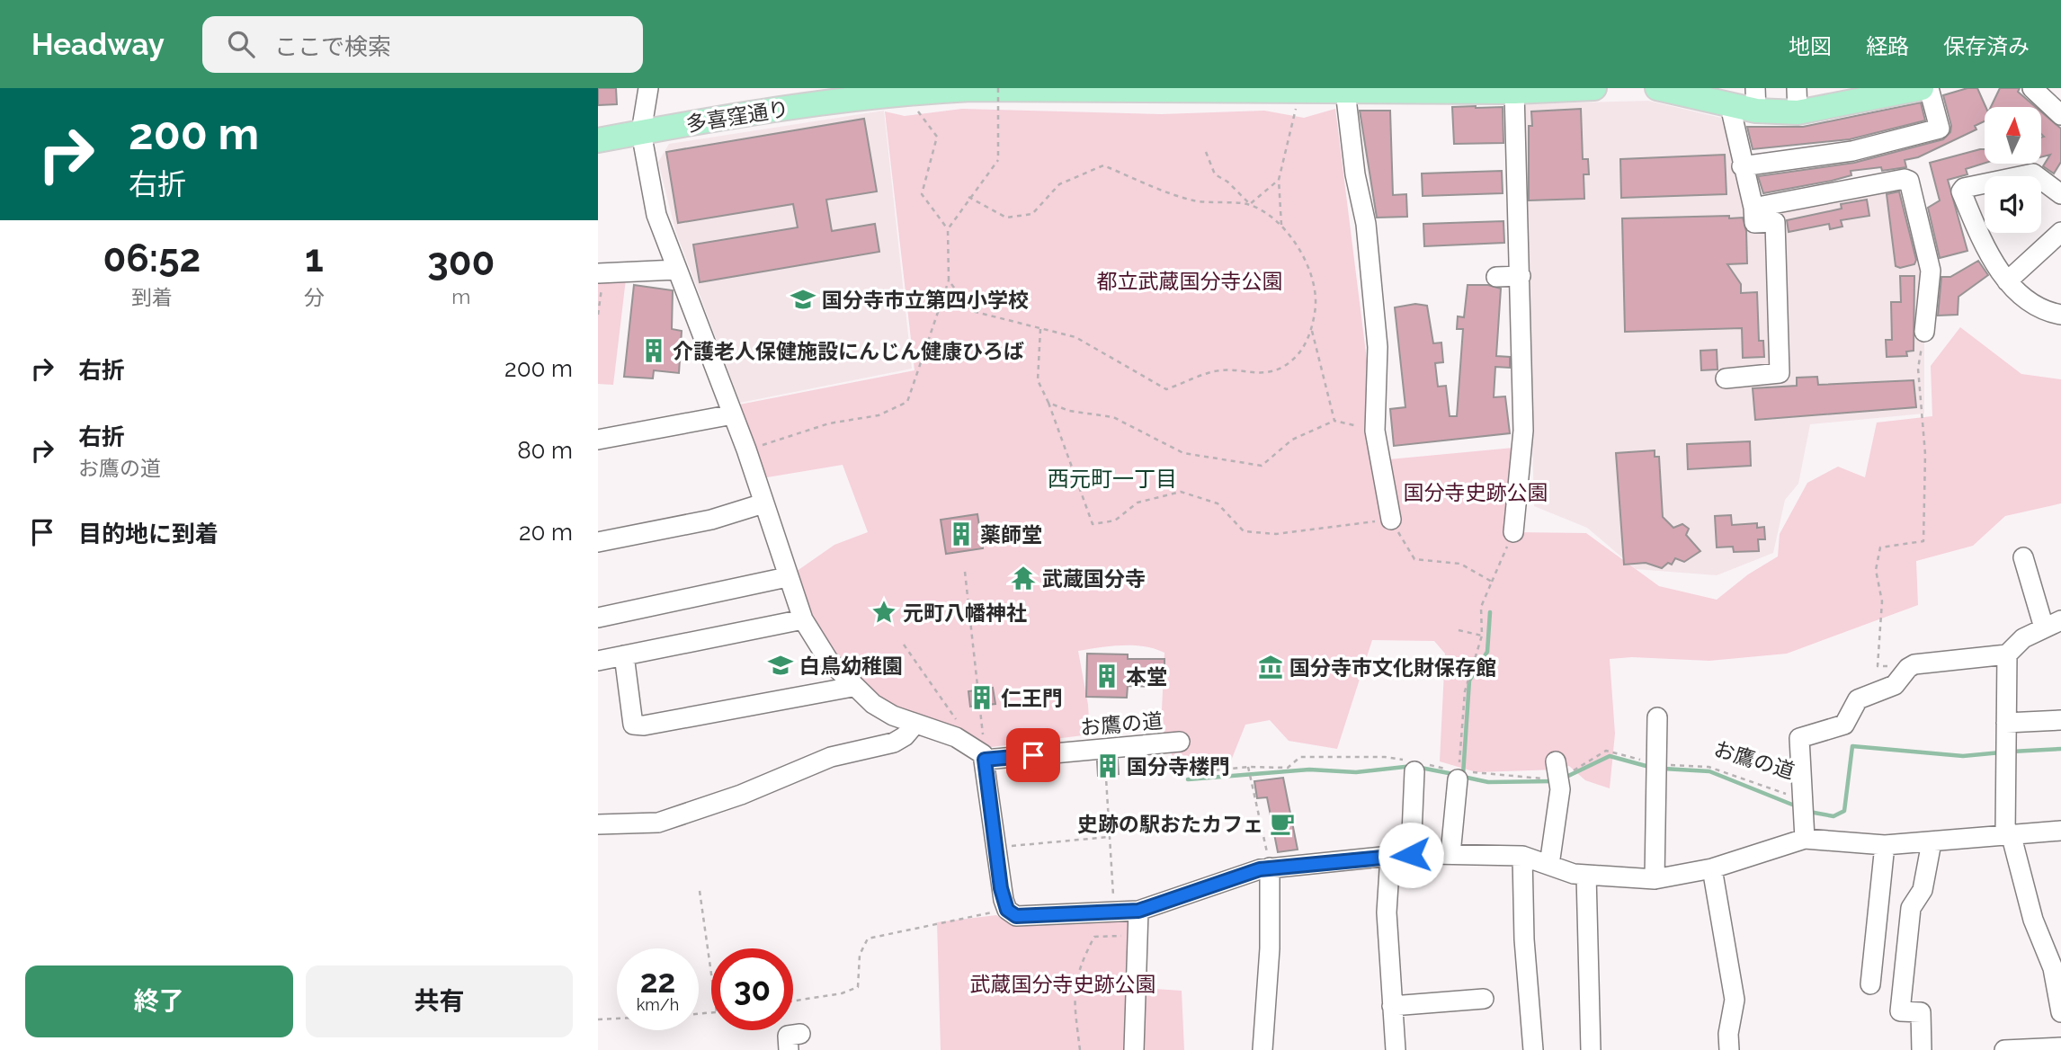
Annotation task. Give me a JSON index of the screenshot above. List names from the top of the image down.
{
  "streets": {
    "main road": ["多喜窪通り"],
    "street": ["お鷹の道"]
  },
  "districts": ["西元町一丁目"],
  "parks": ["都立武蔵国分寺公園", "国分寺史跡公園", "武蔵国分寺史跡公園"],
  "places": {
    "school or university": ["国分寺市立第四小学校", "白鳥幼稚園"],
    "building": [
      "介護老人保健施設にんじん健康ひろば",
      "薬師堂",
      "本堂",
      "仁王門",
      "国分寺楼門"
    ],
    "temple": ["武蔵国分寺"],
    "place": ["元町八幡神社"],
    "museum": ["国分寺市文化財保存館"],
    "cafe": ["史跡の駅おたカフェ"]
  },
  "north": "top",
  "page": {
    "header": "Headway",
    "search": "ここで検索",
    "nav": ["地図", "経路", "保存済み"],
    "turn": ["200 m", "右折"],
    "eta": [
      "06:52",
      "到着",
      "1",
      "分",
      "300",
      "m"
    ],
    "list": [
      {
        "name": "右折",
        "value": "200 m"
      },
      {
        "name": "右折",
        "note": "お鷹の道",
        "value": "80 m"
      },
      {
        "name": "目的地に到着",
        "value": "20 m"
      }
    ],
    "speed": "22 km/h",
    "limit": "30",
    "buttons": ["終了", "共有"]
  }
}
